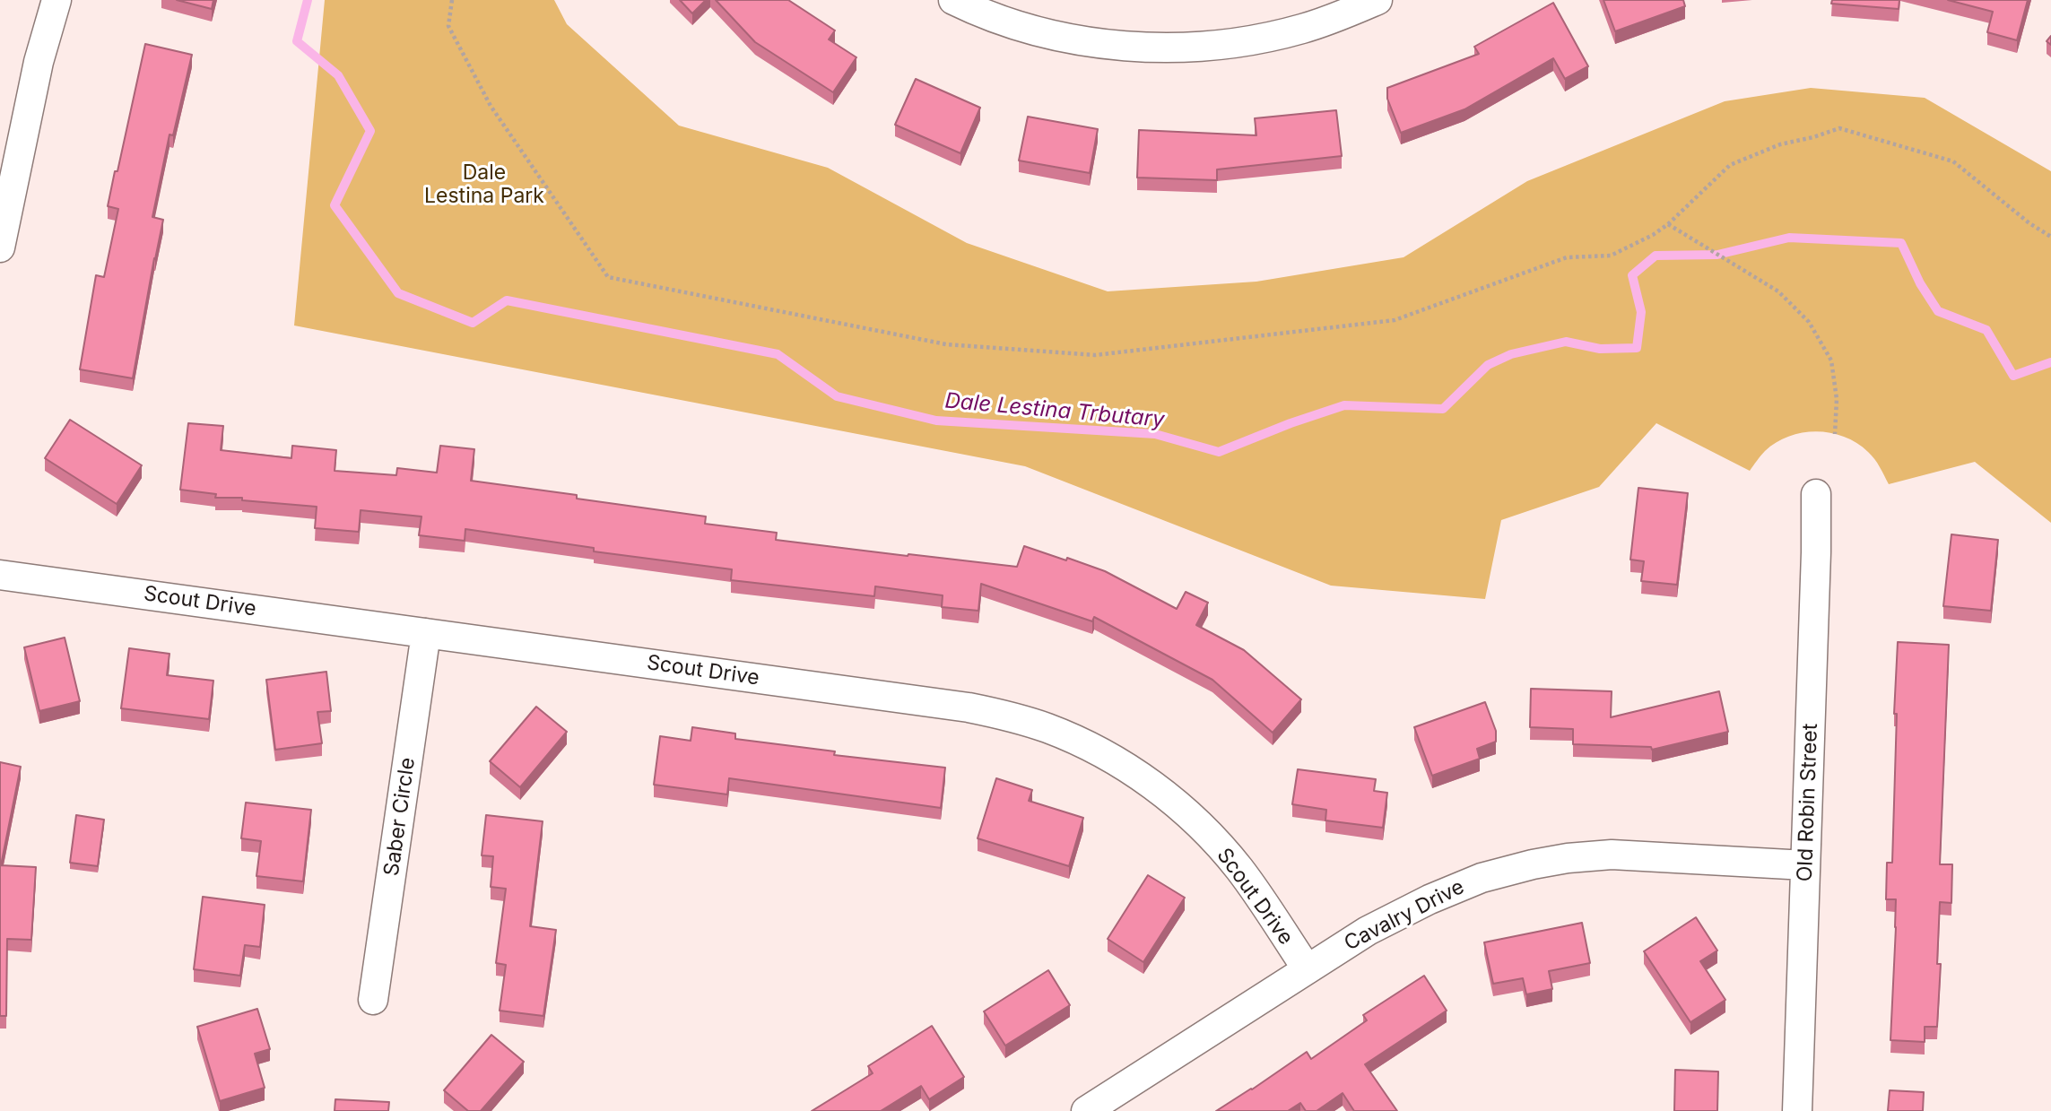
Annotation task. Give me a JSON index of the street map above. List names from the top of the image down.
{
  "streets": {
    "street": [
      "Scout Drive",
      "Old Robin Street",
      "Saber Circle",
      "Cavalry Drive"
    ]
  },
  "crossings": [
    ["Scout Drive", "Saber Circle"],
    ["Scout Drive", "Cavalry Drive"],
    ["Old Robin Street", "Cavalry Drive"]
  ],
  "water": ["Dale Lestina Trbutary"],
  "parks": ["Dale Lestina Park"]
}
